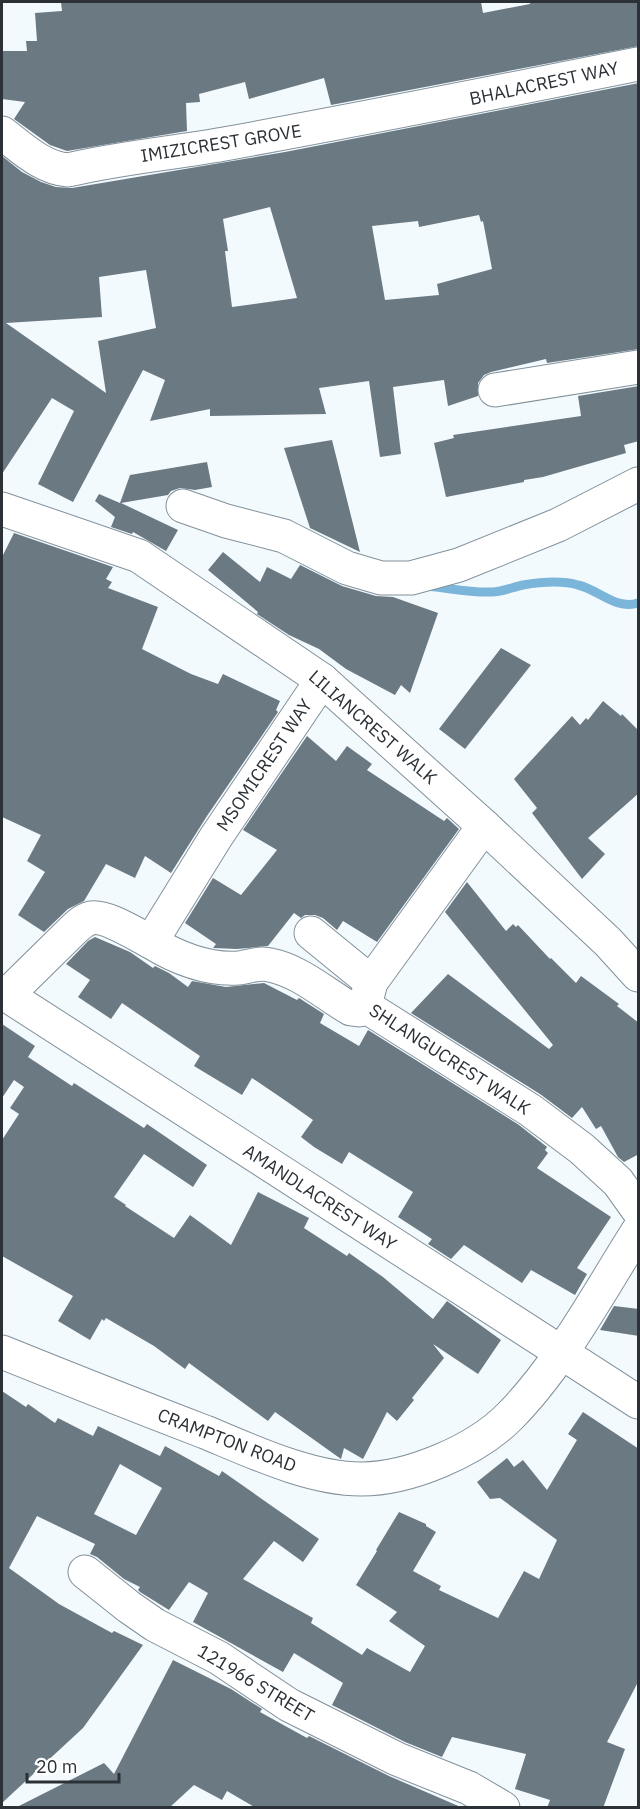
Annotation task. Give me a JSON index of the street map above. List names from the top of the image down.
{
  "streets": {
    "street": [
      "BHALACREST WAY",
      "IMIZICREST GROVE",
      "LILIANCREST WALK",
      "MSOMICREST WAY",
      "SHLANGUCREST WALK",
      "AMANDLACREST WAY",
      "CRAMPTON ROAD",
      "121966 STREET"
    ]
  },
  "crossings": [
    ["BHALACREST WAY", "IMIZICREST GROVE"],
    ["LILIANCREST WALK", "MSOMICREST WAY"],
    ["LILIANCREST WALK", "SHLANGUCREST WALK"],
    ["AMANDLACREST WAY", "CRAMPTON ROAD"]
  ],
  "scale_bar": "20 m"
}
